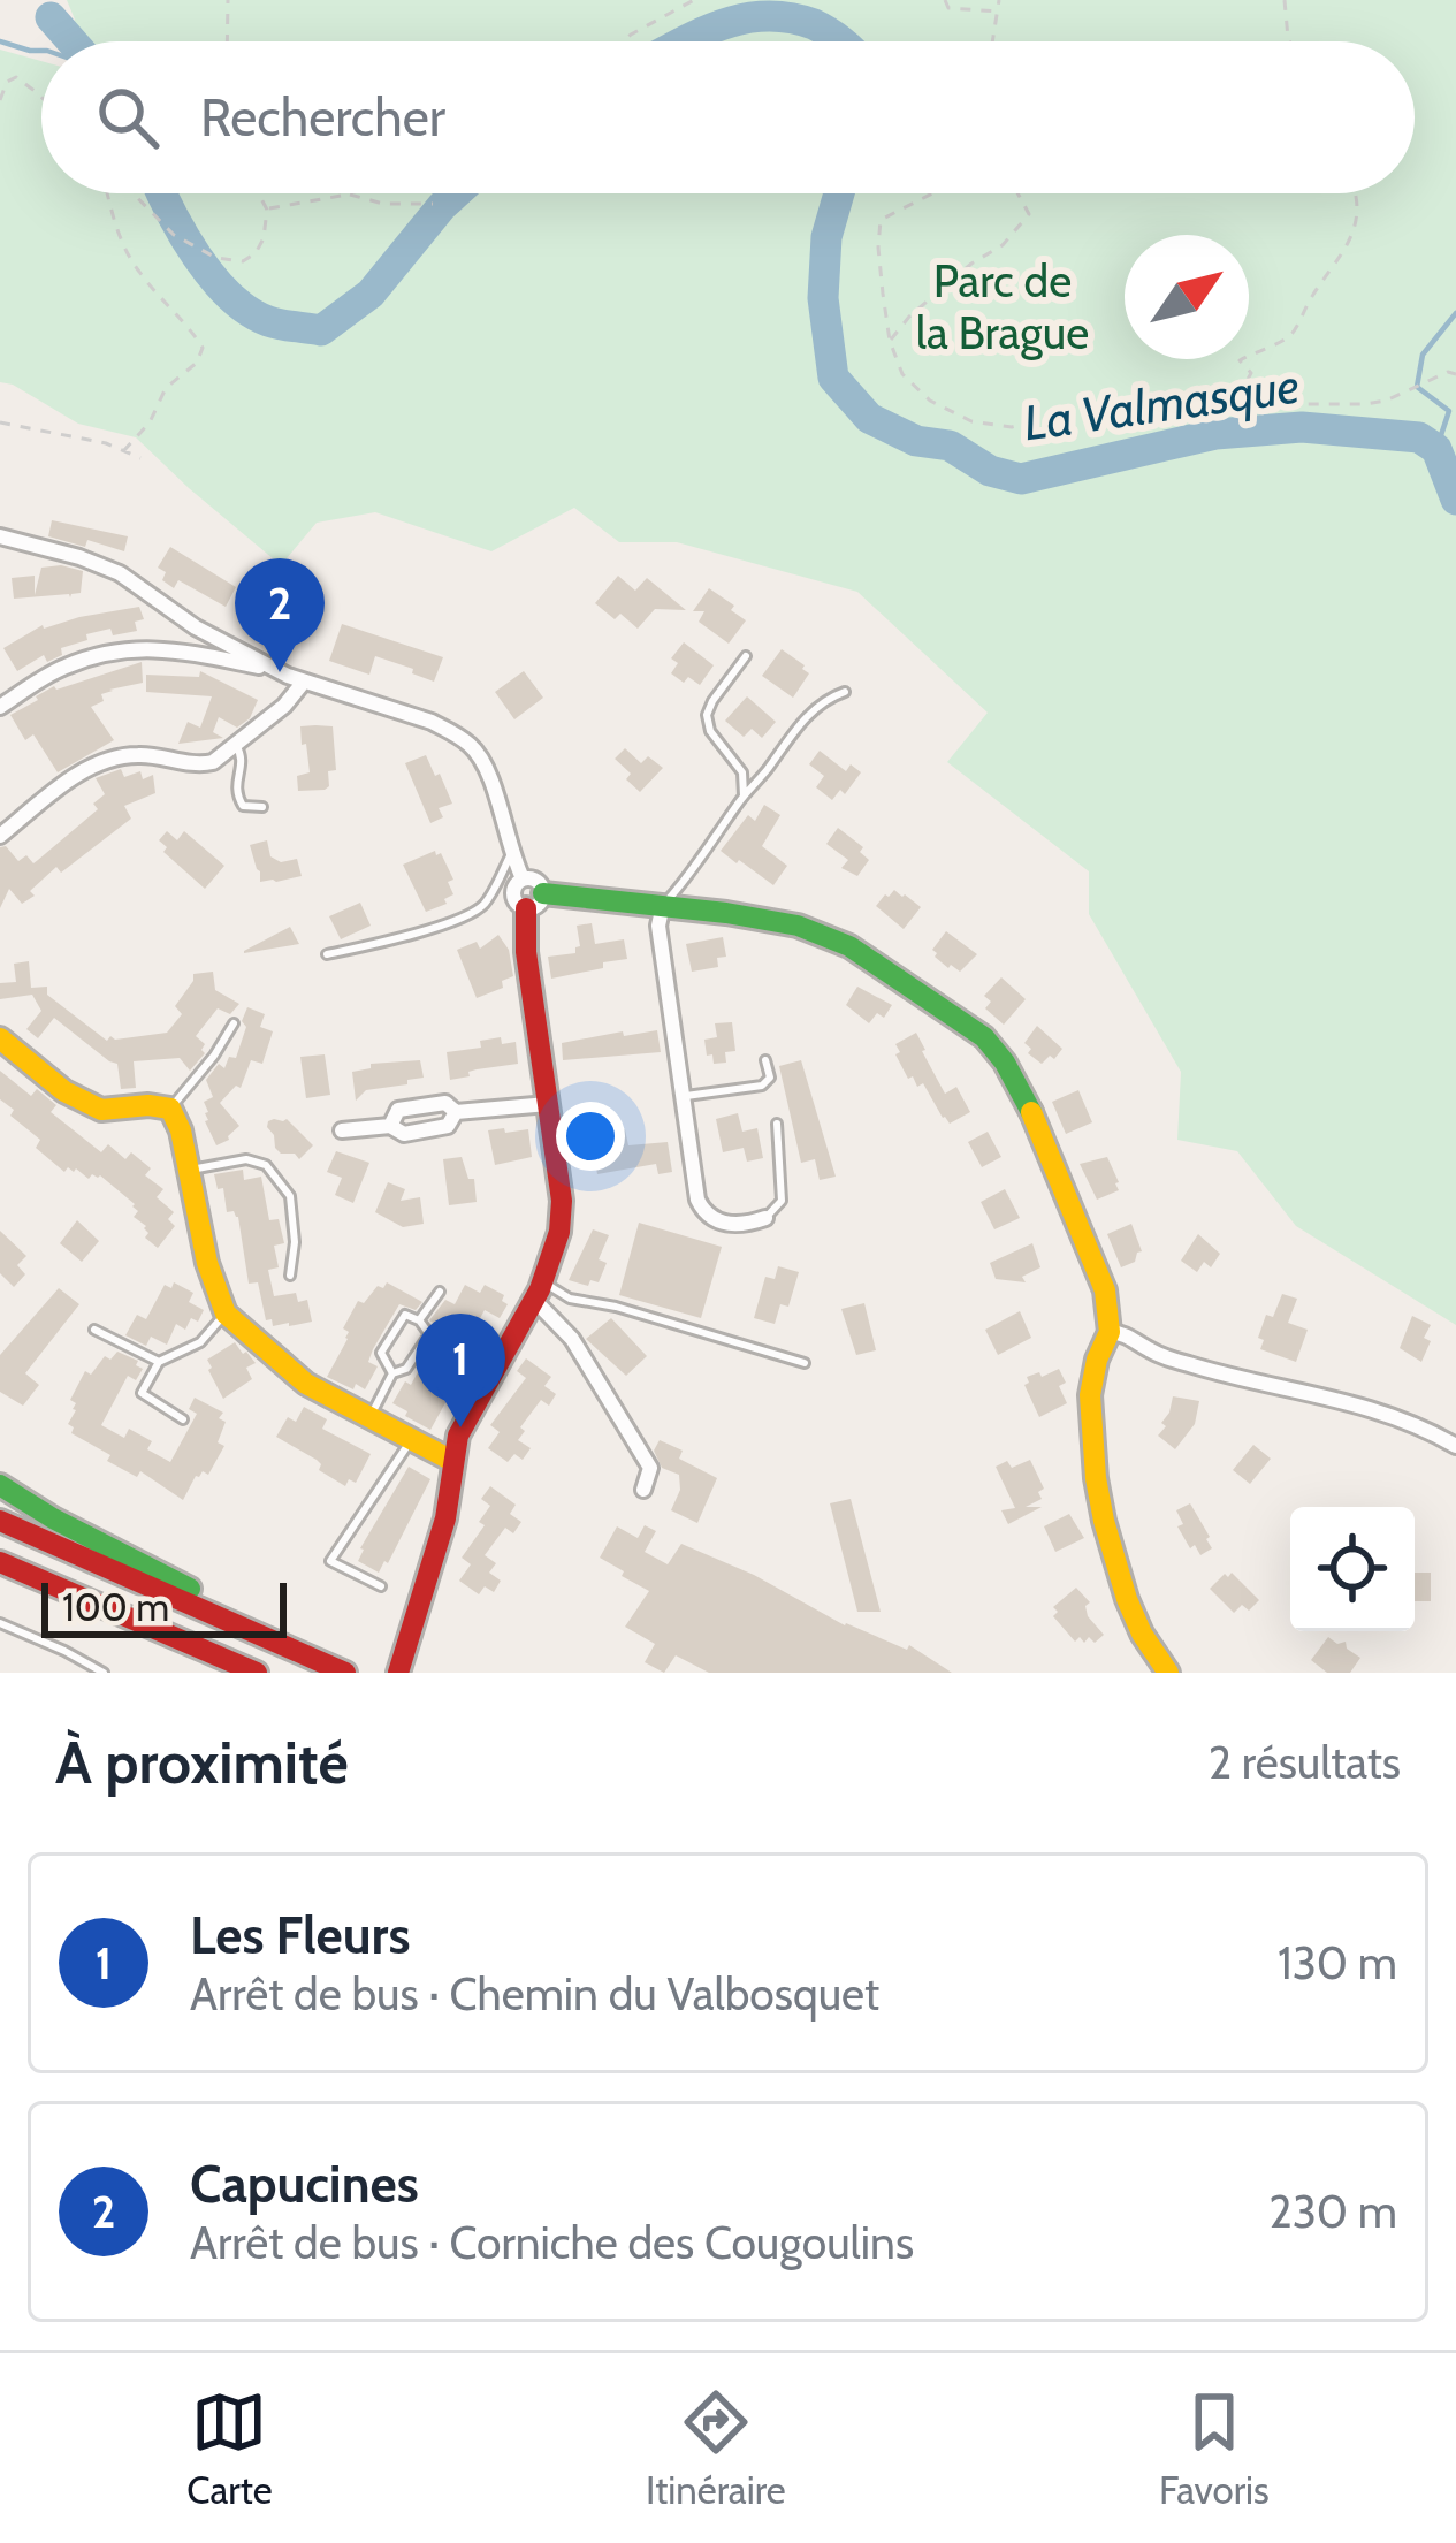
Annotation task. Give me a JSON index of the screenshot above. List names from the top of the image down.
{
  "water": ["La Valmasque"],
  "parks": ["Parc de la Brague"],
  "scale_bar": "100 m",
  "north": "top right",
  "page": {
    "search": "Rechercher",
    "pins": ["2", "1"],
    "scale": "100 m",
    "heading": ["À proximité", "2 résultats"],
    "list": [
      {
        "mark": "1",
        "name": "Les Fleurs",
        "note": "Arrêt de bus · Chemin du Valbosquet",
        "value": "130 m"
      },
      {
        "mark": "2",
        "name": "Capucines",
        "note": "Arrêt de bus · Corniche des Cougoulins",
        "value": "230 m"
      }
    ],
    "nav": ["Carte", "Itinéraire", "Favoris"]
  }
}
